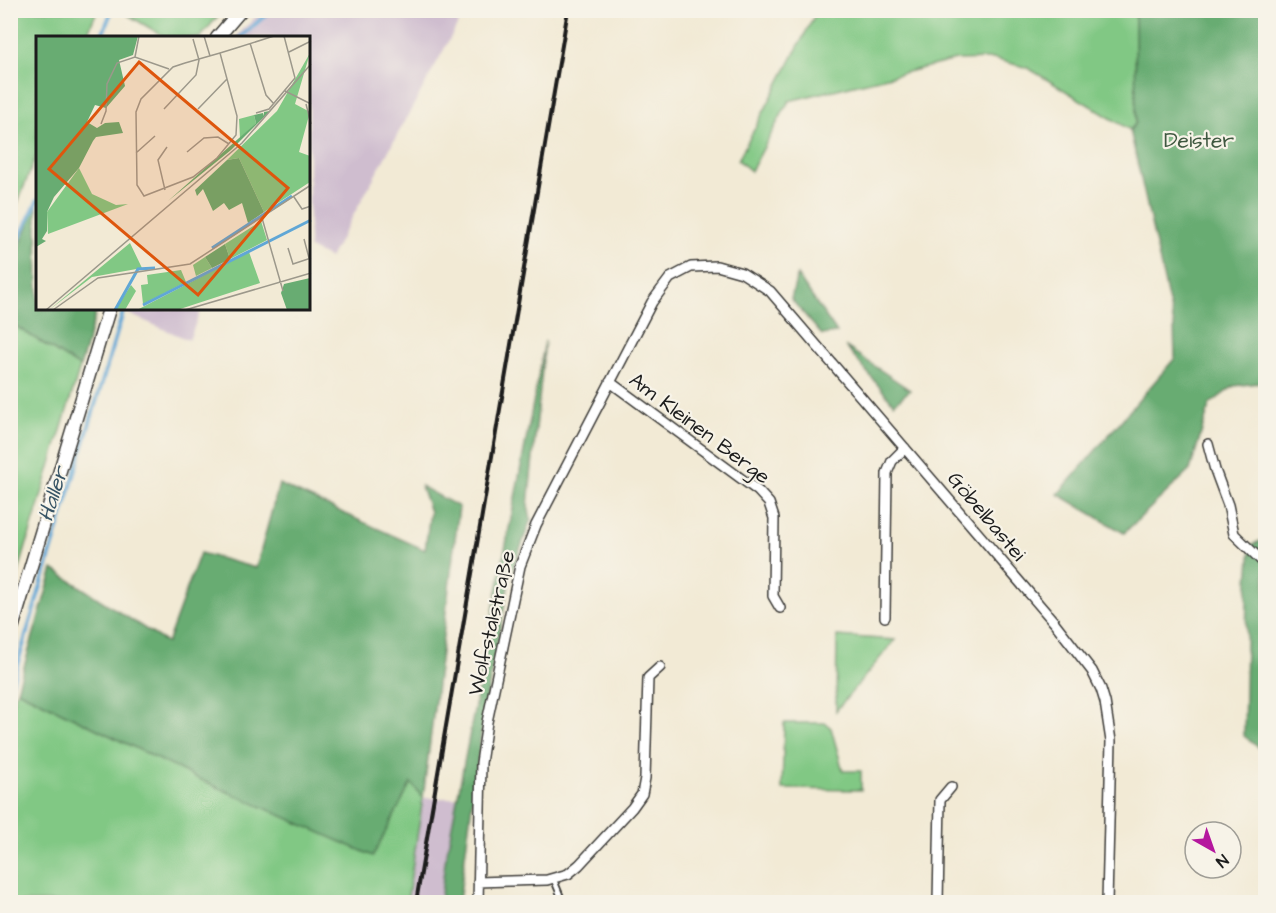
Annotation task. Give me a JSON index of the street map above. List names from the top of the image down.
{
  "streets": {
    "street": ["Am Kleinen Berge", "Göbelbastei", "Wolfstalstraße"]
  },
  "crossings": [
    ["Am Kleinen Berge", "Wolfstalstraße"],
    ["Göbelbastei", "Wolfstalstraße"]
  ],
  "water": ["Haller"],
  "parks": ["Deister"],
  "north": "bottom right"
}
